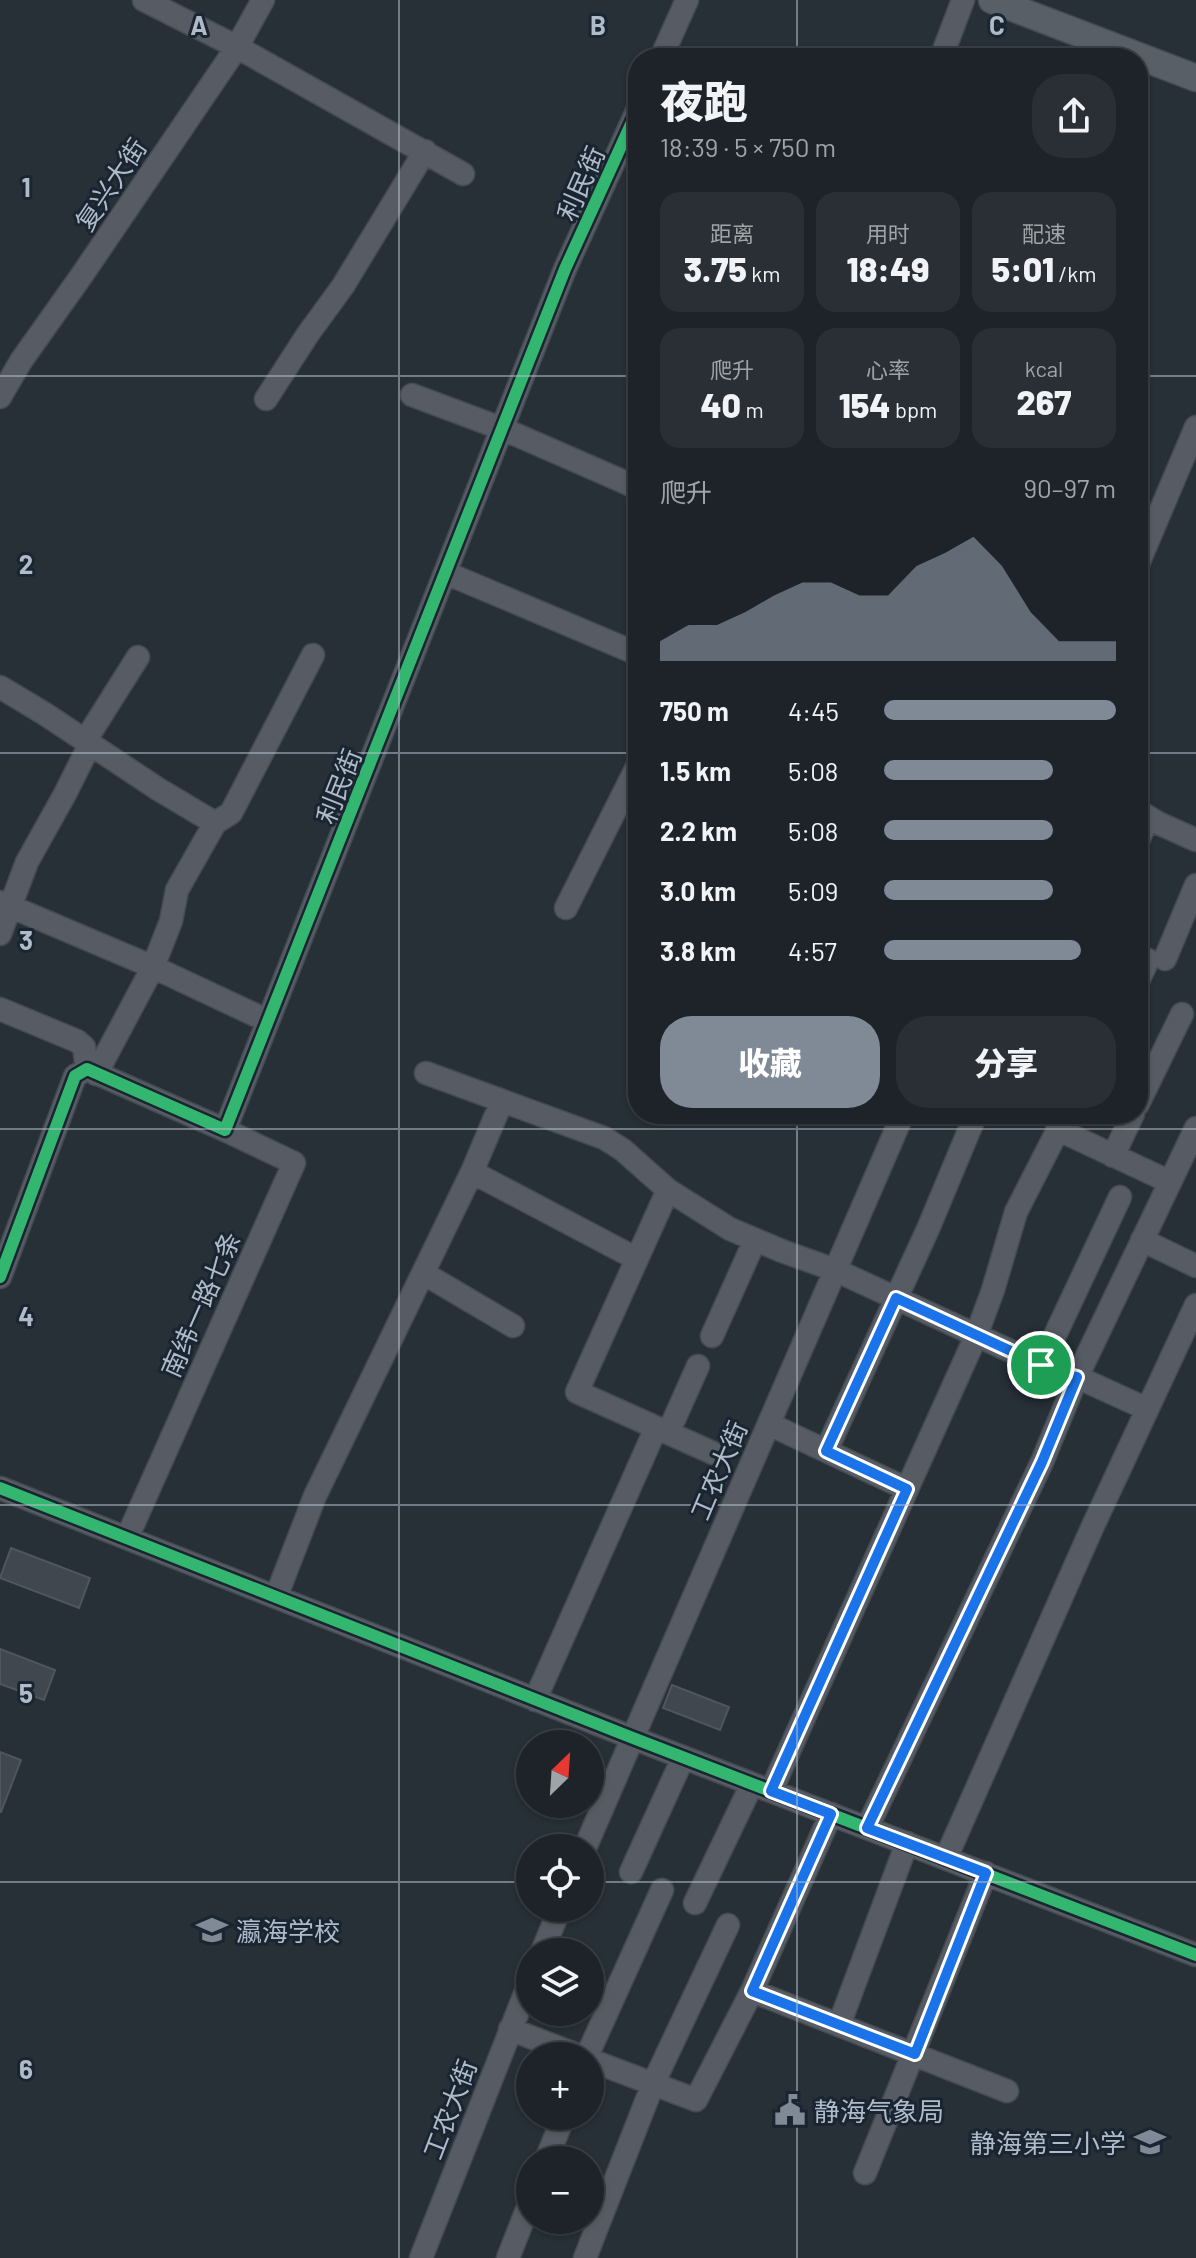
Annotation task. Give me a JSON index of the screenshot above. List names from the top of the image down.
{
  "streets": {
    "street": [
      "利民街",
      "复兴大街",
      "南纬一路七条",
      "工农大街"
    ]
  },
  "crossings": [
    ["利民街", "南纬一路七条"]
  ],
  "places": {
    "school or university": ["瀛海学校", "静海第三小学"],
    "public building": ["静海气象局"]
  },
  "north": "top right",
  "page": {
    "heading": ["夜跑", "18:39 · 5 × 750 m"],
    "stats": [
      ["距离", "3.75 km"],
      ["用时", "18:49"],
      ["配速", "5:01 /km"],
      ["爬升", "40 m"],
      ["心率", "154 bpm"],
      ["kcal", "267"]
    ],
    "chart": ["爬升", "90–97 m"],
    "list": [
      {
        "name": "750 m",
        "note": "4:45"
      },
      {
        "name": "1.5 km",
        "note": "5:08"
      },
      {
        "name": "2.2 km",
        "note": "5:08"
      },
      {
        "name": "3.0 km",
        "note": "5:09"
      },
      {
        "name": "3.8 km",
        "note": "4:57"
      }
    ],
    "buttons": ["收藏", "分享"],
    "map_buttons": ["+", "−"]
  },
  "grid": {
    "columns": ["A", "B", "C"],
    "rows": [
      "1",
      "2",
      "3",
      "4",
      "5",
      "6"
    ]
  }
}
